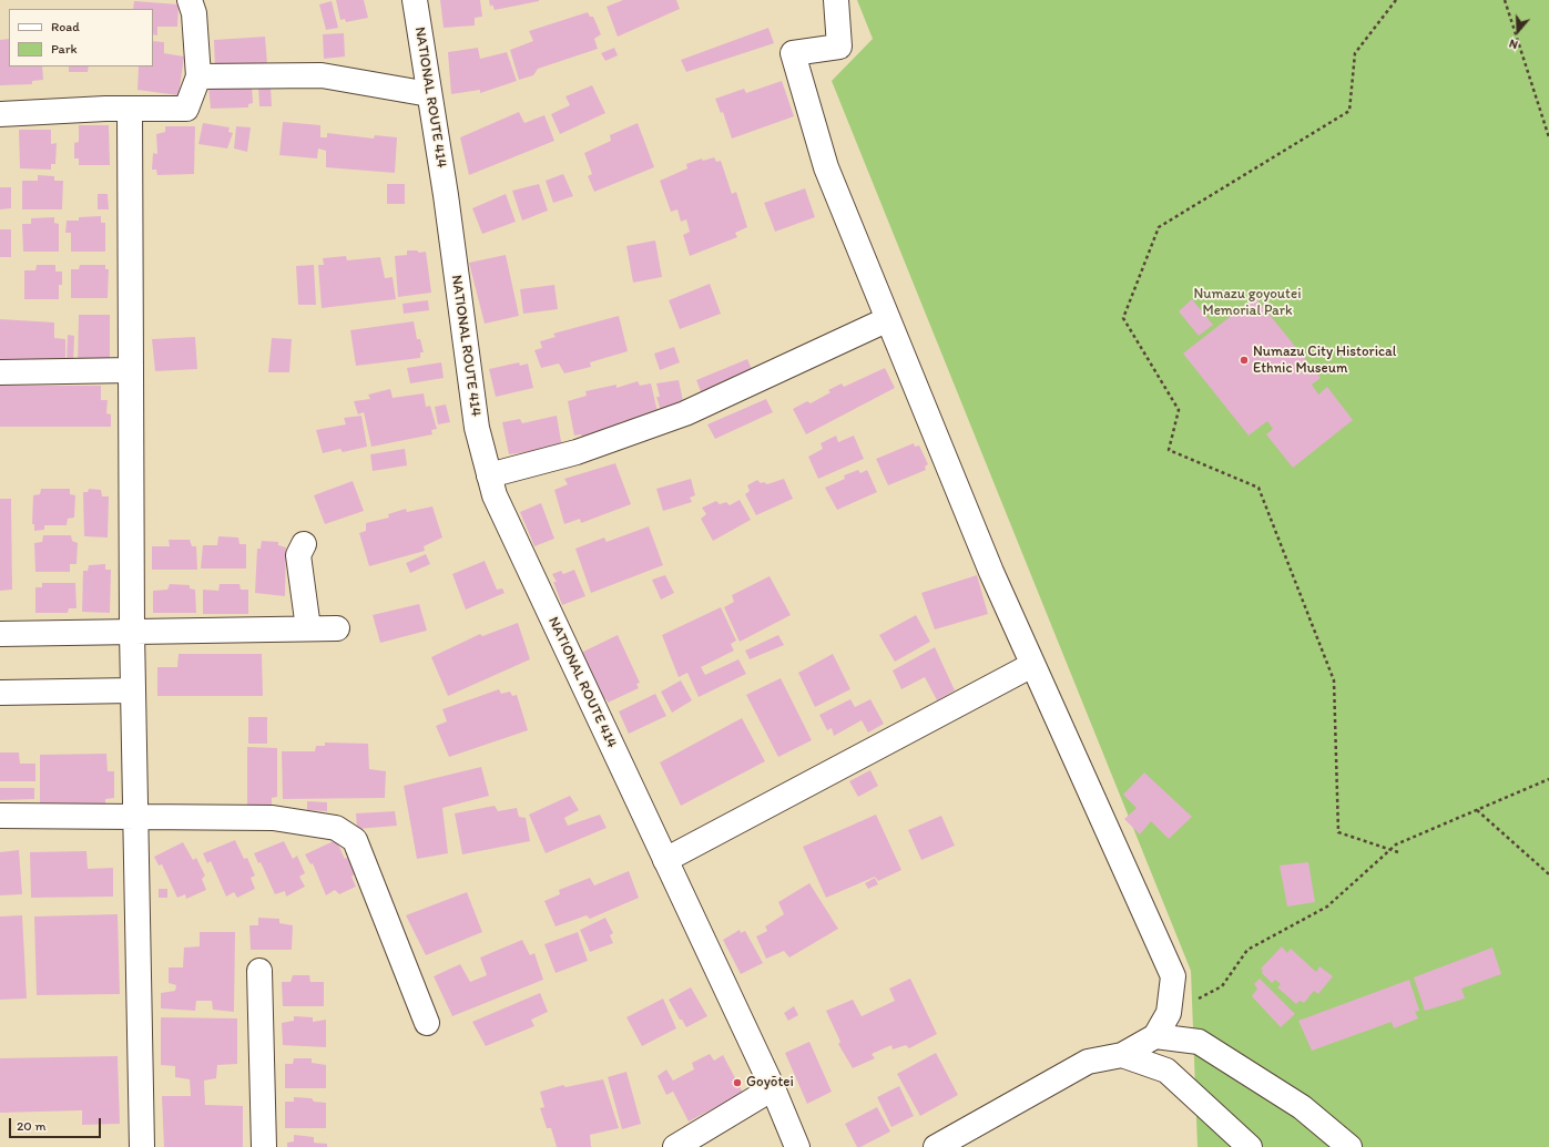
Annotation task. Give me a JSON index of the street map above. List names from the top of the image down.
{
  "streets": {
    "main road": ["NATIONAL ROUTE 414"]
  },
  "parks": ["Numazu goyoutei Memorial Park"],
  "places": ["Numazu City Historical Ethnic Museum", "Goyōtei"],
  "legend": ["Road", "Park"],
  "scale_bar": "20 m",
  "north": "bottom"
}
